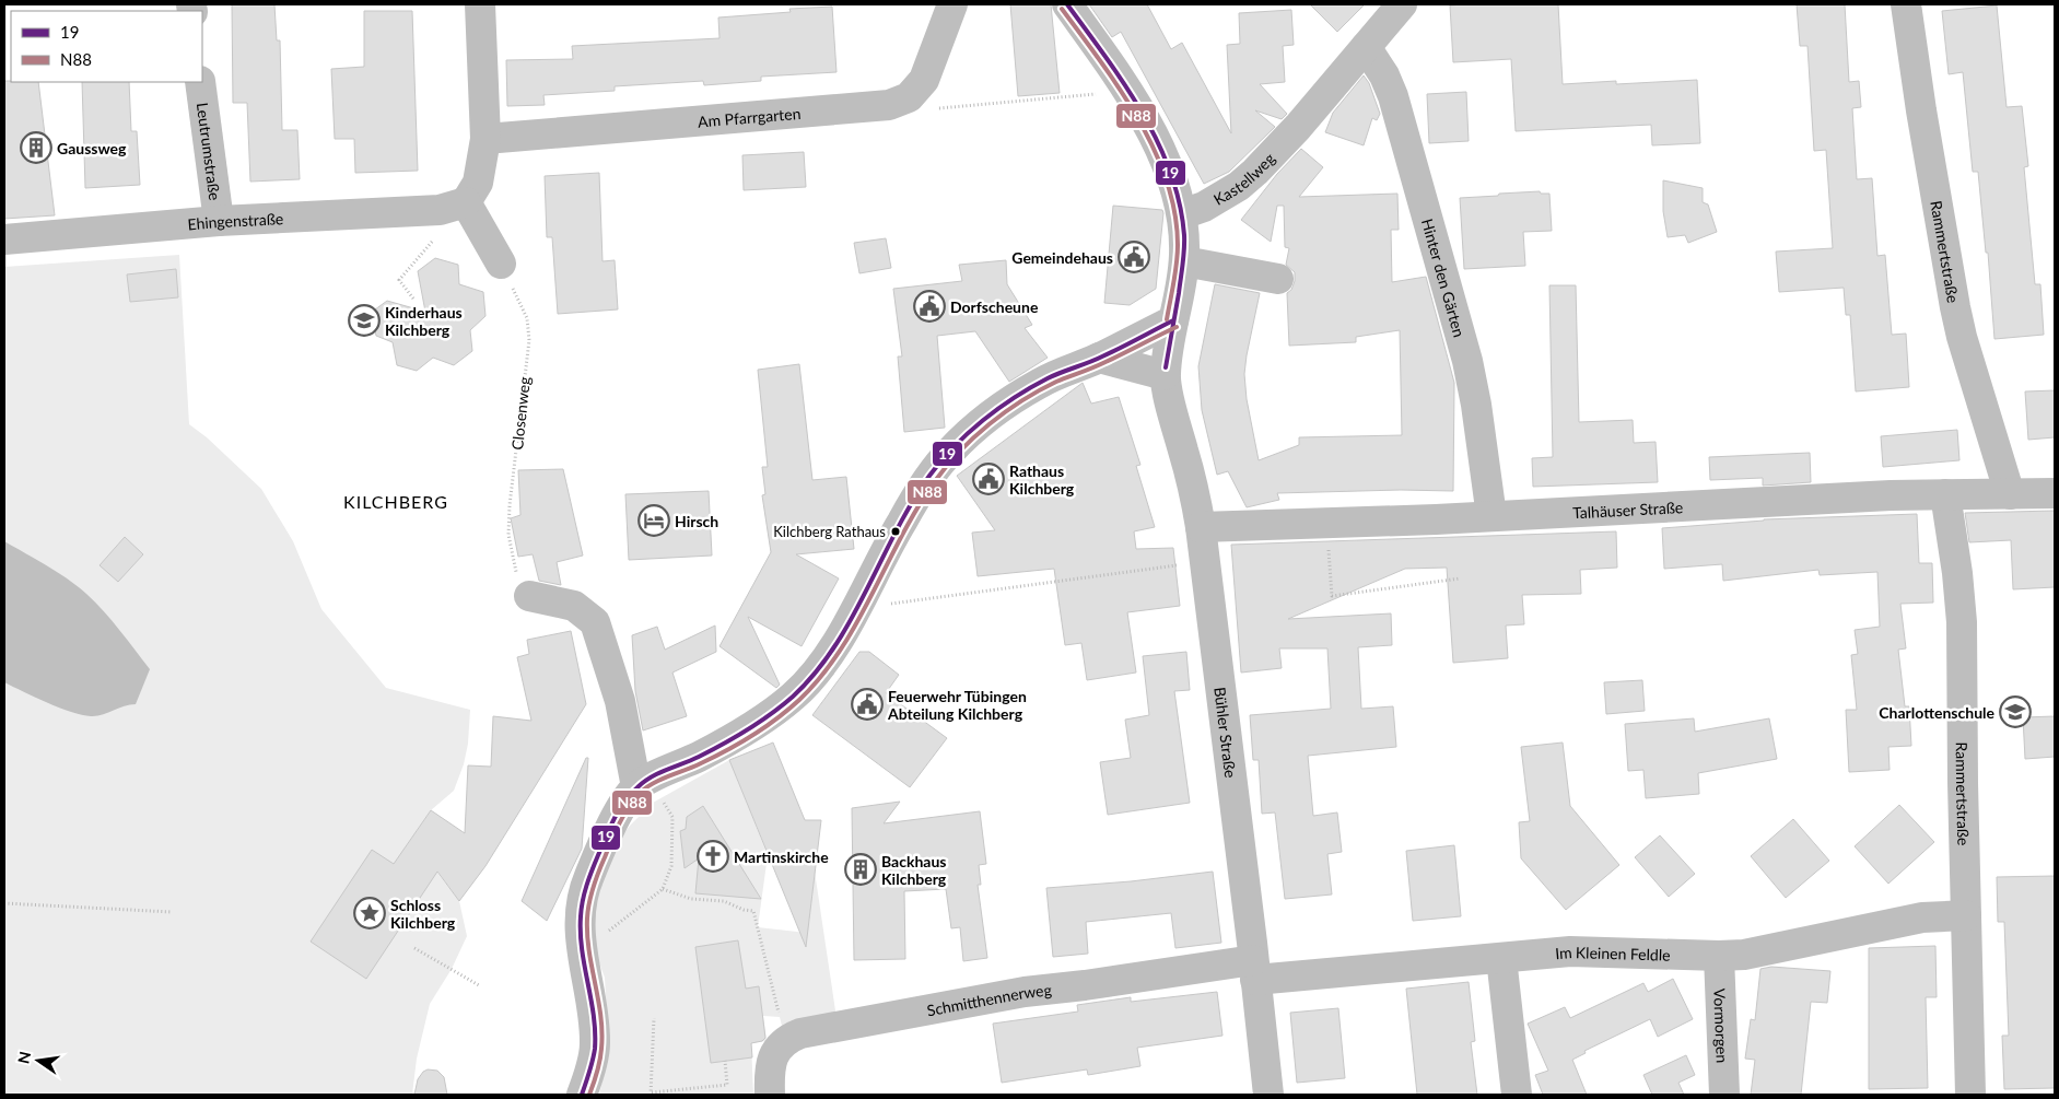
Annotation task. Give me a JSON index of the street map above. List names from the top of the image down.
{
  "streets": {
    "street": [
      "Am Pfarrgarten",
      "Leutrumstraße",
      "Kastellweg",
      "Ehingenstraße",
      "Rammertstraße",
      "Hinter den Gärten",
      "Talhäuser Straße",
      "Bühler Straße",
      "Im Kleinen Feldle",
      "Schmitthennerweg",
      "Vormorgen"
    ],
    "path": ["Closenweg"]
  },
  "crossings": [
    ["Leutrumstraße", "Ehingenstraße"],
    ["Kastellweg", "Hinter den Gärten"],
    ["Rammertstraße", "Talhäuser Straße"],
    ["Rammertstraße", "Im Kleinen Feldle"],
    ["Hinter den Gärten", "Talhäuser Straße"],
    ["Talhäuser Straße", "Bühler Straße"],
    ["Bühler Straße", "Im Kleinen Feldle"],
    ["Bühler Straße", "Schmitthennerweg"],
    ["Im Kleinen Feldle", "Schmitthennerweg"],
    ["Im Kleinen Feldle", "Vormorgen"]
  ],
  "districts": ["KILCHBERG"],
  "places": {
    "building": ["Gaussweg", "Backhaus Kilchberg"],
    "public building": [
      "Gemeindehaus",
      "Dorfscheune",
      "Rathaus Kilchberg",
      "Feuerwehr Tübingen Abteilung Kilchberg"
    ],
    "school or university": ["Kinderhaus Kilchberg", "Charlottenschule"],
    "hotel": ["Hirsch"],
    "other": ["Kilchberg Rathaus"],
    "church": ["Martinskirche"],
    "place": ["Schloss Kilchberg"]
  },
  "lines": ["transit line 19", "transit line N88"],
  "legend": ["19", "N88"],
  "north": "left"
}
